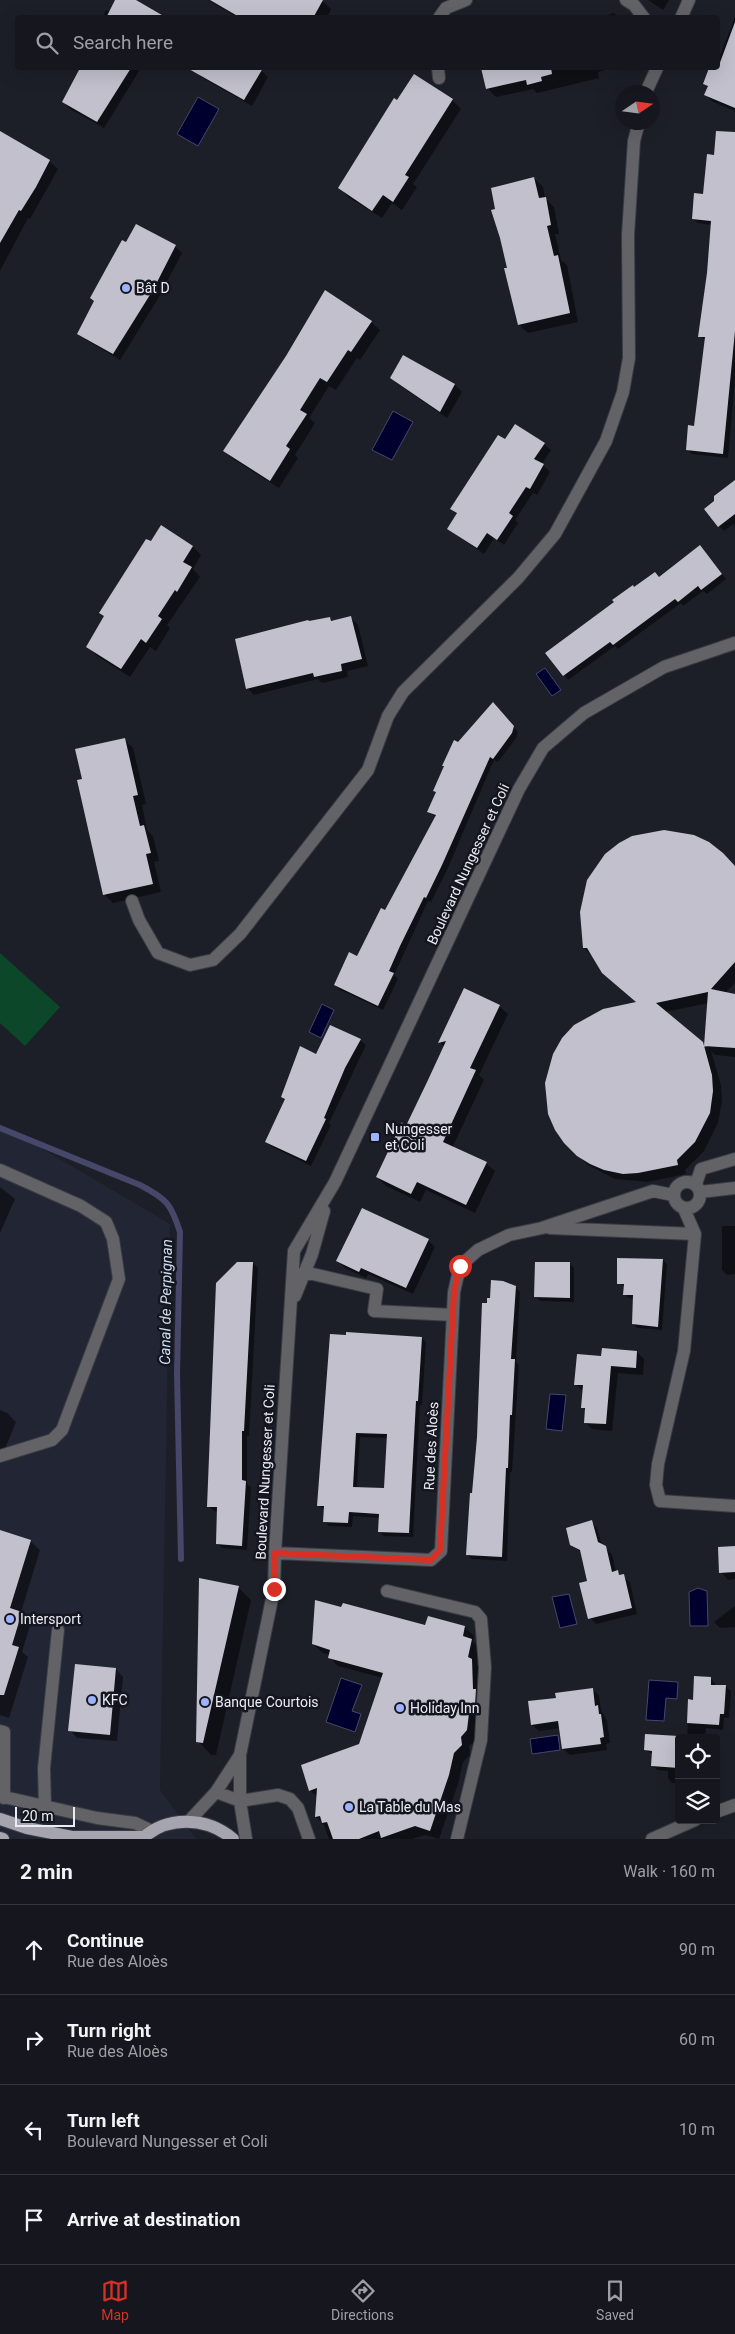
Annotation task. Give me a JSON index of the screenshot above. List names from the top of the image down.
{
  "streets": {
    "street": ["Boulevard Nungesser et Coli", "Rue des Aloès"]
  },
  "crossings": [
    ["Boulevard Nungesser et Coli", "Rue des Aloès"]
  ],
  "water": ["Canal de Perpignan"],
  "places": {
    "other": [
      "Bât D",
      "Intersport",
      "KFC",
      "Banque Courtois",
      "Holiday Inn",
      "La Table du Mas"
    ],
    "transit": ["Nungesser et Coli"]
  },
  "scale_bar": "20 m",
  "north": "right",
  "page": {
    "search": "Search here",
    "scale": "20 m",
    "heading": ["2 min", "Walk · 160 m"],
    "list": [
      ["Continue", "Rue des Aloès", "90 m"],
      ["Turn right", "Rue des Aloès", "60 m"],
      ["Turn left", "Boulevard Nungesser et Coli", "10 m"],
      "Arrive at destination"
    ],
    "nav": ["Map", "Directions", "Saved"]
  }
}
